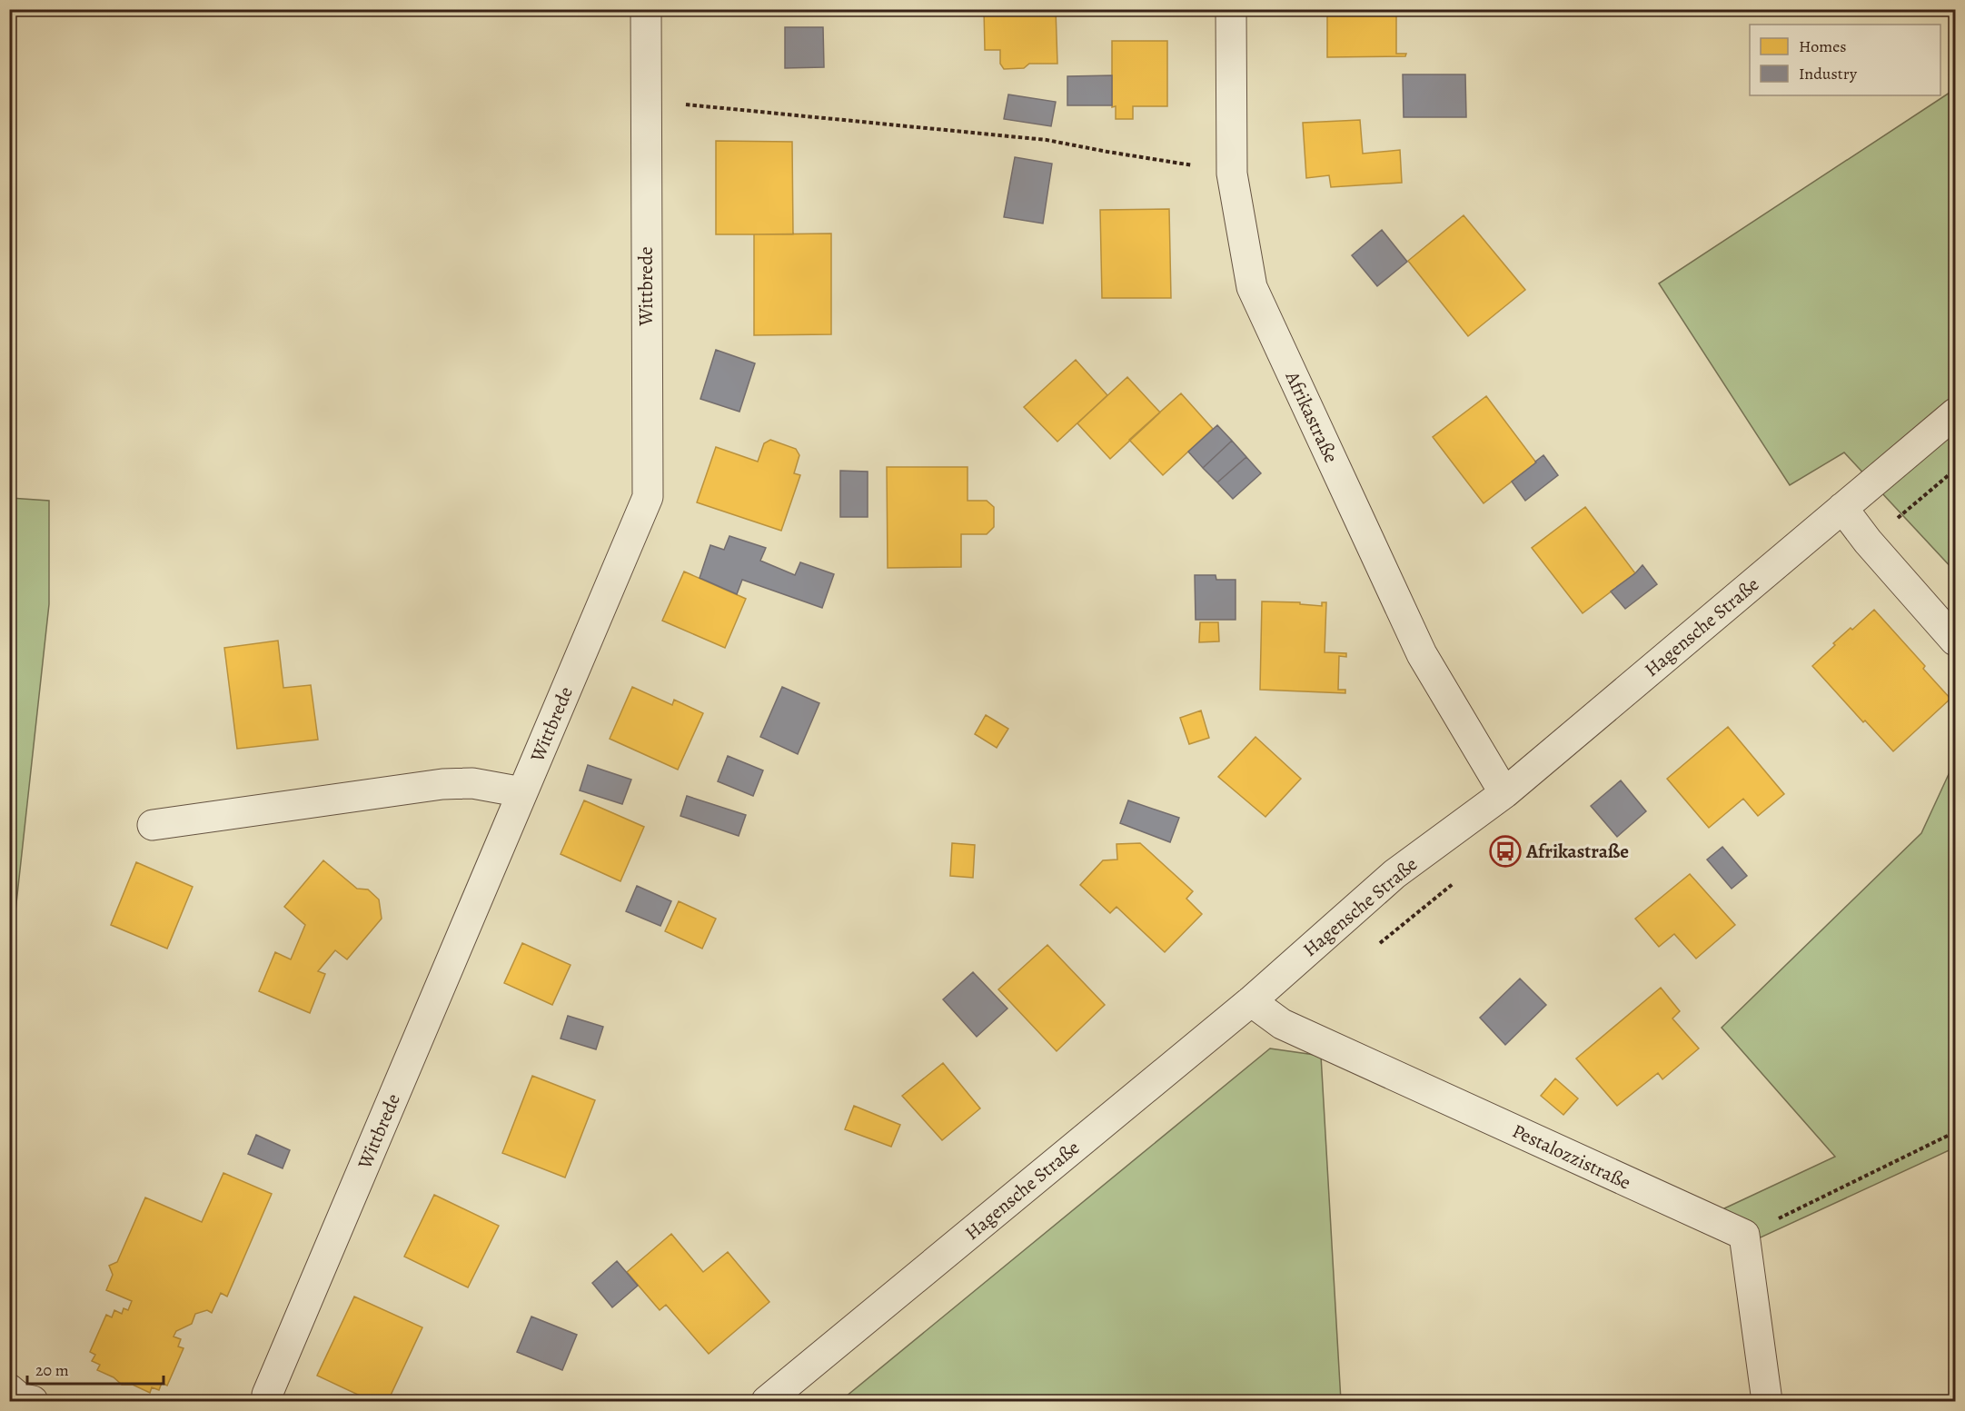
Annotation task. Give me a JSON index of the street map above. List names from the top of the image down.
{
  "streets": {
    "street": [
      "Wittbrede",
      "Afrikastraße",
      "Hagensche Straße",
      "Pestalozzistraße"
    ]
  },
  "crossings": [
    ["Afrikastraße", "Hagensche Straße"],
    ["Hagensche Straße", "Pestalozzistraße"]
  ],
  "places": {
    "bus stop": ["Afrikastraße"]
  },
  "legend": ["Homes", "Industry"],
  "scale_bar": "20 m"
}
